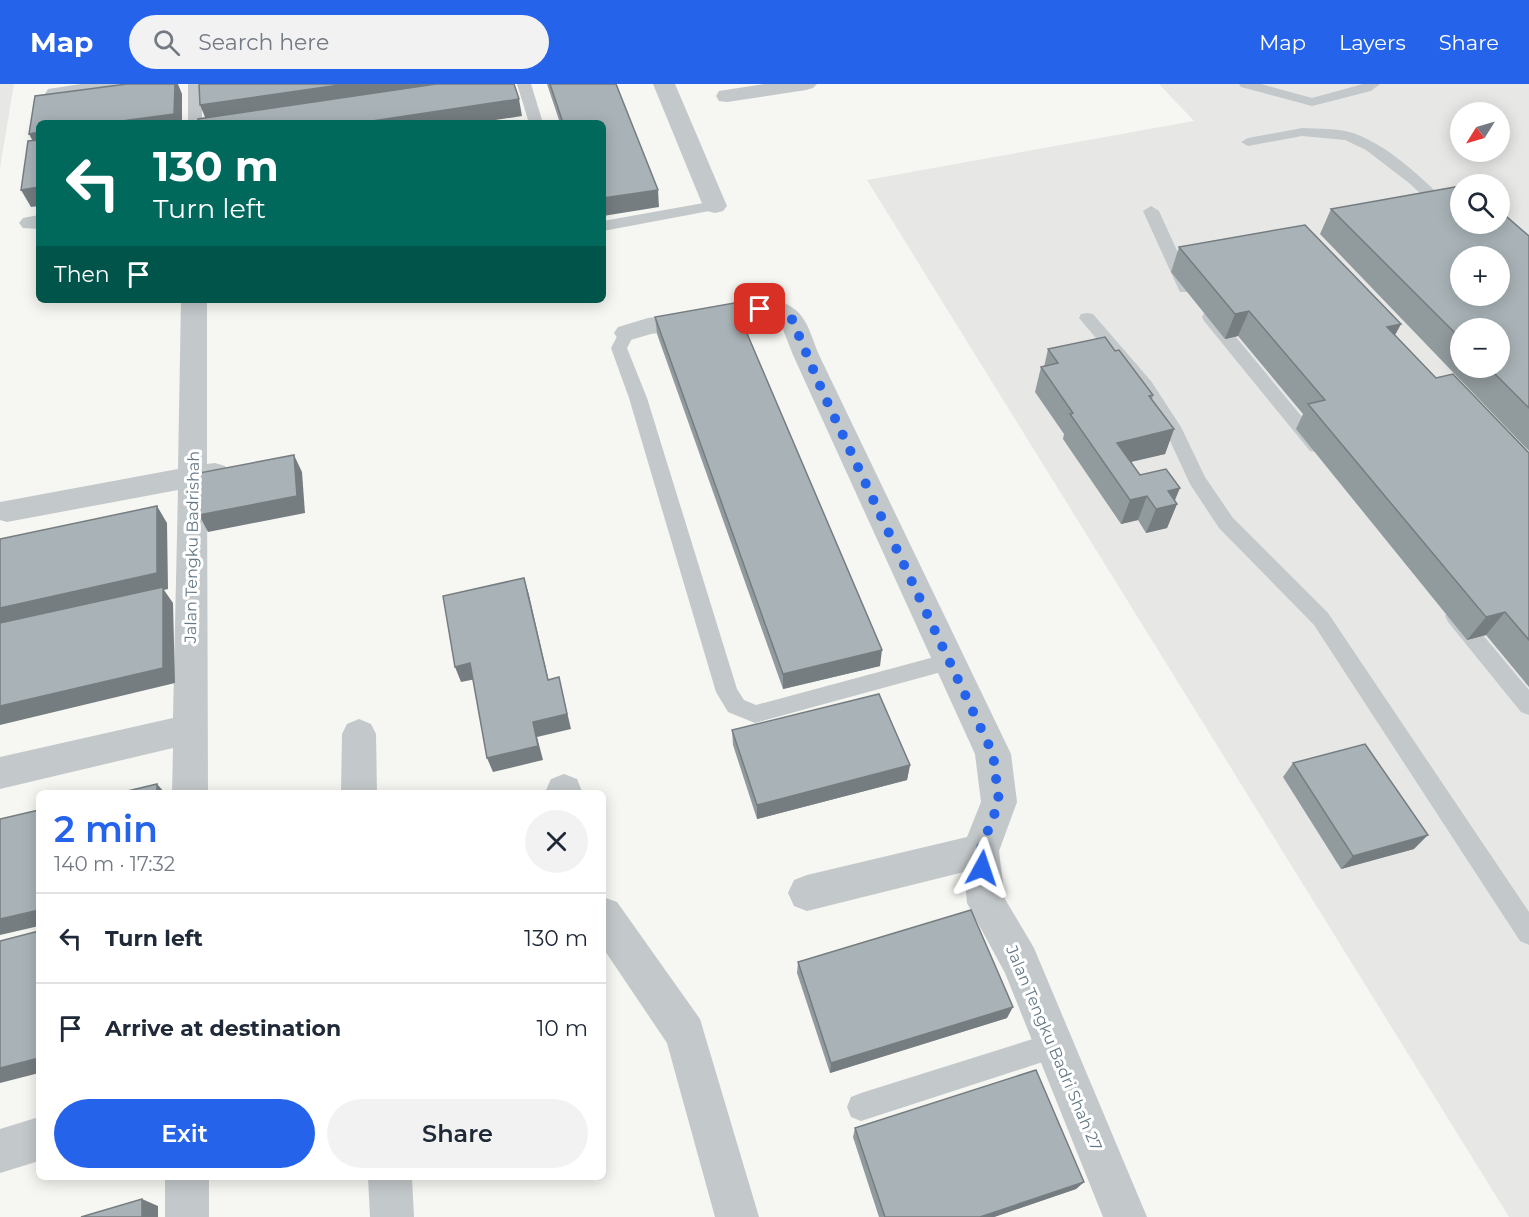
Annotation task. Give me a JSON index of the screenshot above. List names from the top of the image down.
{
  "streets": {
    "street": ["Jalan Tengku Badrishah", "Jalan Tengku Badri Shah 27"]
  },
  "north": "bottom left",
  "page": {
    "header": "Map",
    "search": "Search here",
    "nav": ["Map", "Layers", "Share"],
    "map_buttons": ["+", "−"],
    "turn": ["130 m", "Turn left"],
    "then": "Then",
    "heading": ["2 min", "140 m · 17:32"],
    "list": [
      {
        "name": "Turn left",
        "value": "130 m"
      },
      {
        "name": "Arrive at destination",
        "value": "10 m"
      }
    ],
    "buttons": ["Exit", "Share"]
  }
}
